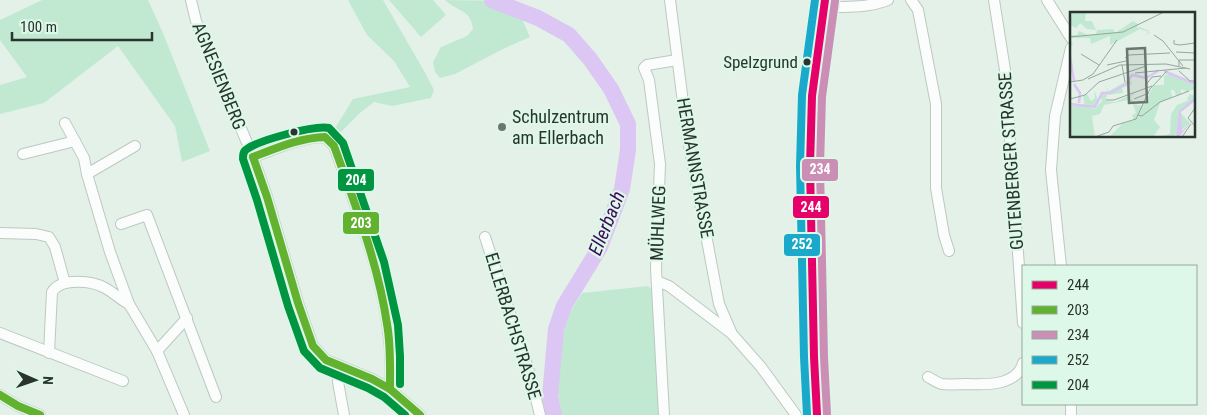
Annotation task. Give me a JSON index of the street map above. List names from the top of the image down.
{
  "streets": {
    "street": [
      "AGNESIENBERG",
      "GUTENBERGER STRASSE",
      "HERMANNSTRASSE",
      "MÜHLWEG",
      "ELLERBACHSTRASSE"
    ]
  },
  "crossings": [
    ["HERMANNSTRASSE", "MÜHLWEG"]
  ],
  "water": ["Ellerbach"],
  "places": ["Spelzgrund", "Schulzentrum am Ellerbach"],
  "lines": [
    "transit line 244",
    "transit line 252",
    "transit line 234",
    "transit line 204",
    "transit line 203"
  ],
  "legend": [
    "244",
    "203",
    "234",
    "252",
    "204"
  ],
  "scale_bar": "100 m",
  "north": "right"
}
